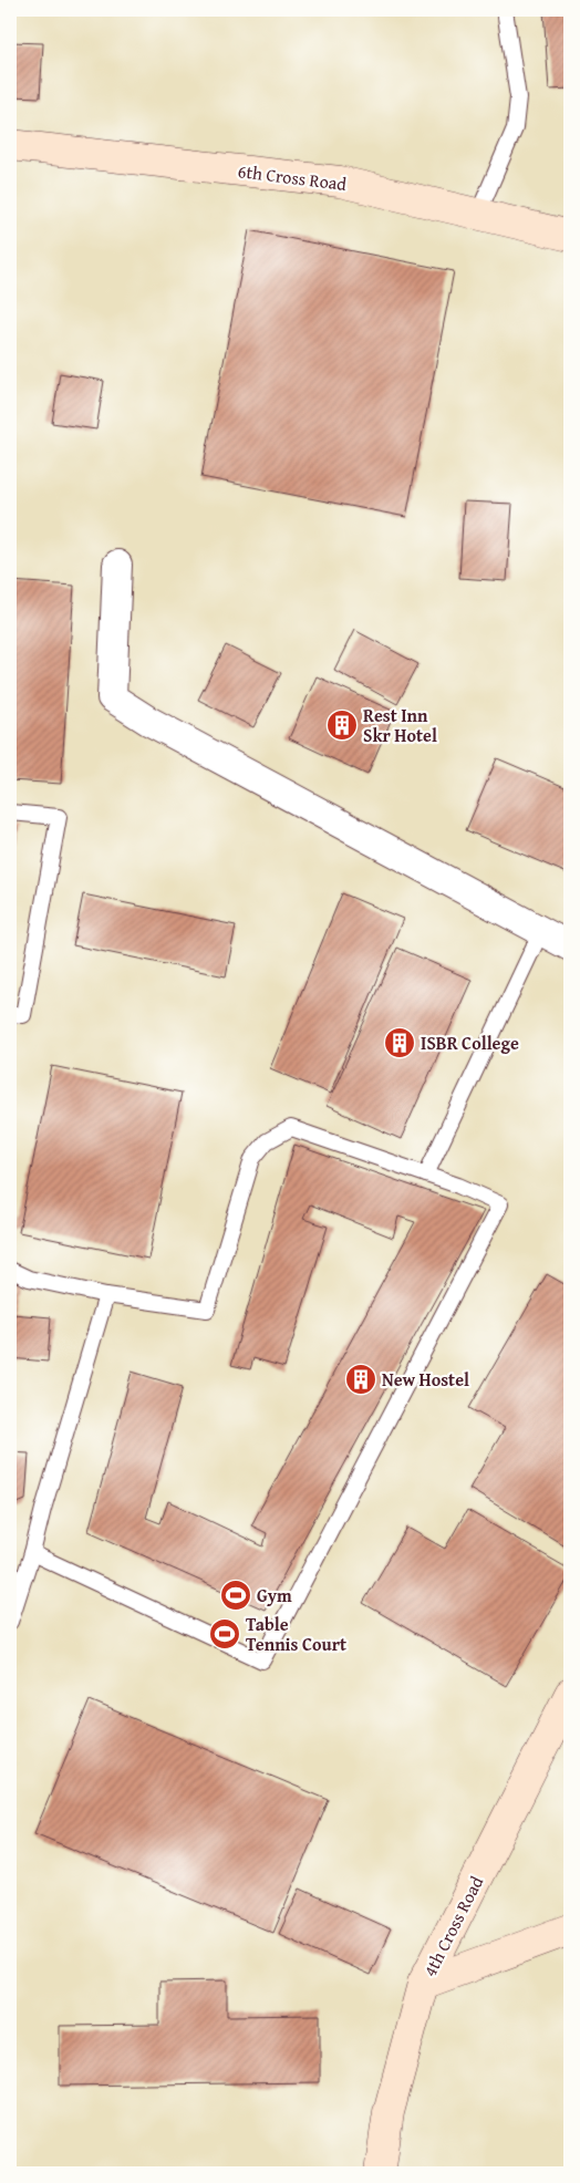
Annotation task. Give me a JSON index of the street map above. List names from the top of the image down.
{
  "streets": {
    "street": ["6th Cross Road", "4th Cross Road"]
  },
  "places": {
    "building": ["Rest Inn Skr Hotel", "ISBR College", "New Hostel"],
    "sports": ["Gym", "Table Tennis Court"]
  }
}
